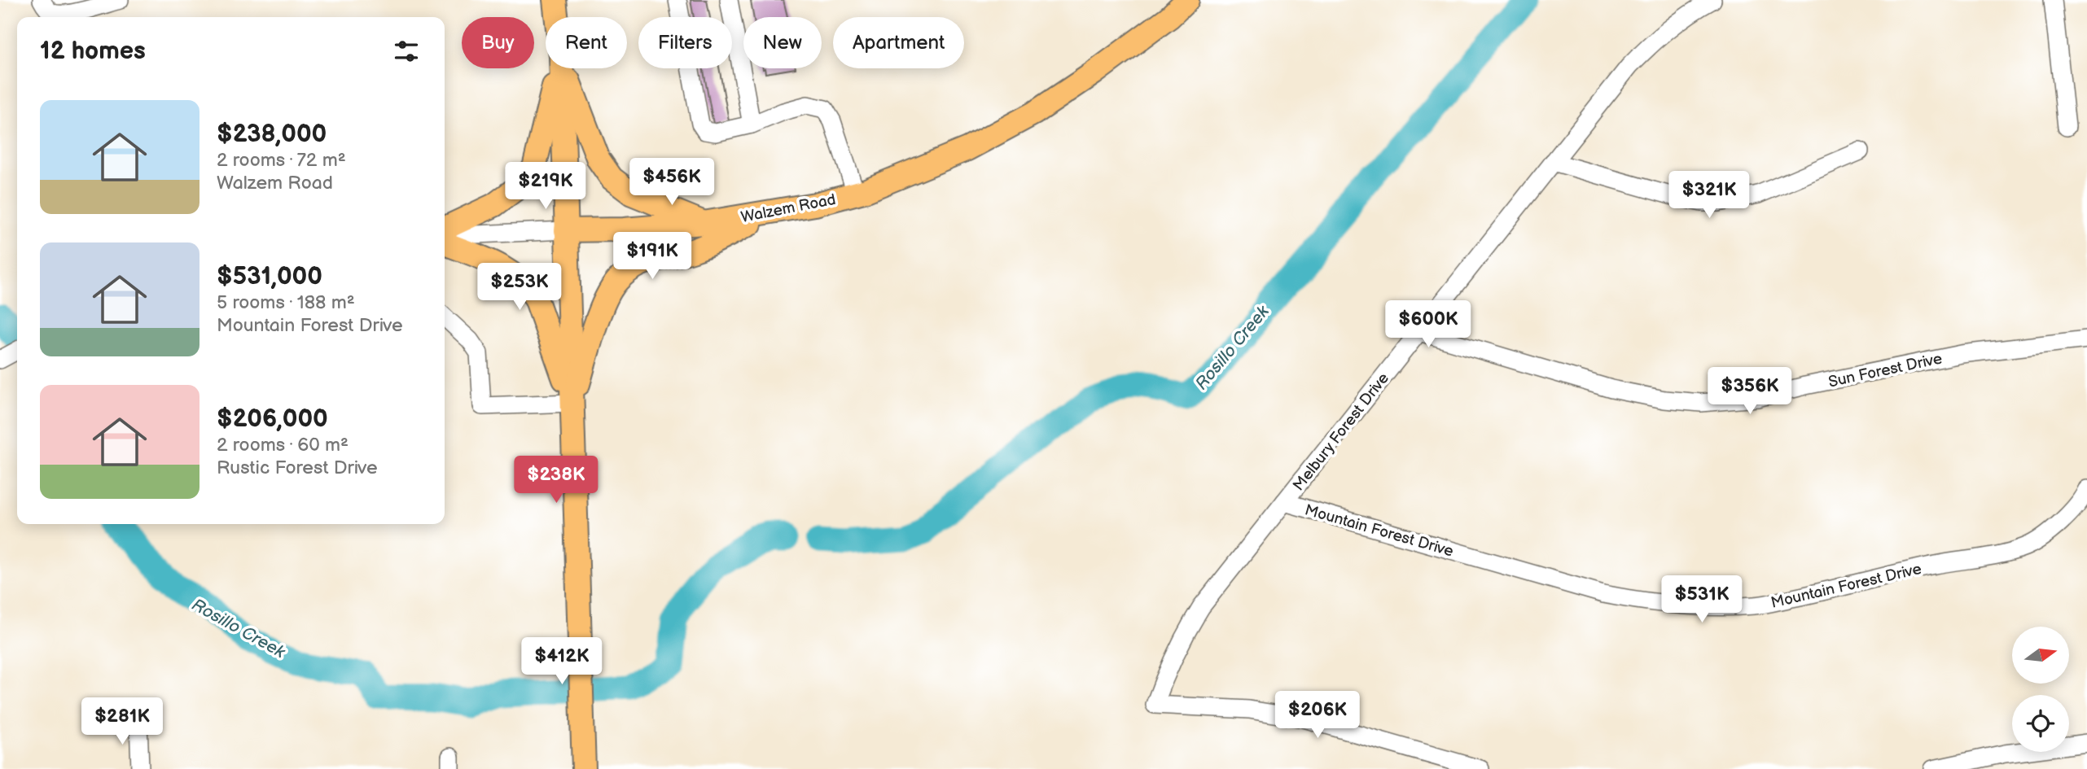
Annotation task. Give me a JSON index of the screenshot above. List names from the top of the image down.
{
  "streets": {
    "main road": ["Walzem Road"],
    "street": ["Sun Forest Drive", "Melbury Forest Drive", "Mountain Forest Drive"]
  },
  "crossings": [
    ["Sun Forest Drive", "Melbury Forest Drive"],
    ["Melbury Forest Drive", "Mountain Forest Drive"]
  ],
  "water": ["Rosillo Creek"],
  "north": "right",
  "page": {
    "chip": [
      "Buy",
      "Rent",
      "Filters",
      "New",
      "Apartment"
    ],
    "heading": "12 homes",
    "list": [
      {
        "name": "$238,000",
        "note": "2 rooms · 72 m² · Walzem Road"
      },
      {
        "name": "$531,000",
        "note": "5 rooms · 188 m² · Mountain Forest Drive"
      },
      {
        "name": "$206,000",
        "note": "2 rooms · 60 m² · Rustic Forest Drive"
      }
    ],
    "price": [
      "$456K",
      "$219K",
      "$321K",
      "$191K",
      "$253K",
      "$600K",
      "$356K",
      "$238K",
      "$531K",
      "$412K",
      "$206K",
      "$281K"
    ]
  }
}
